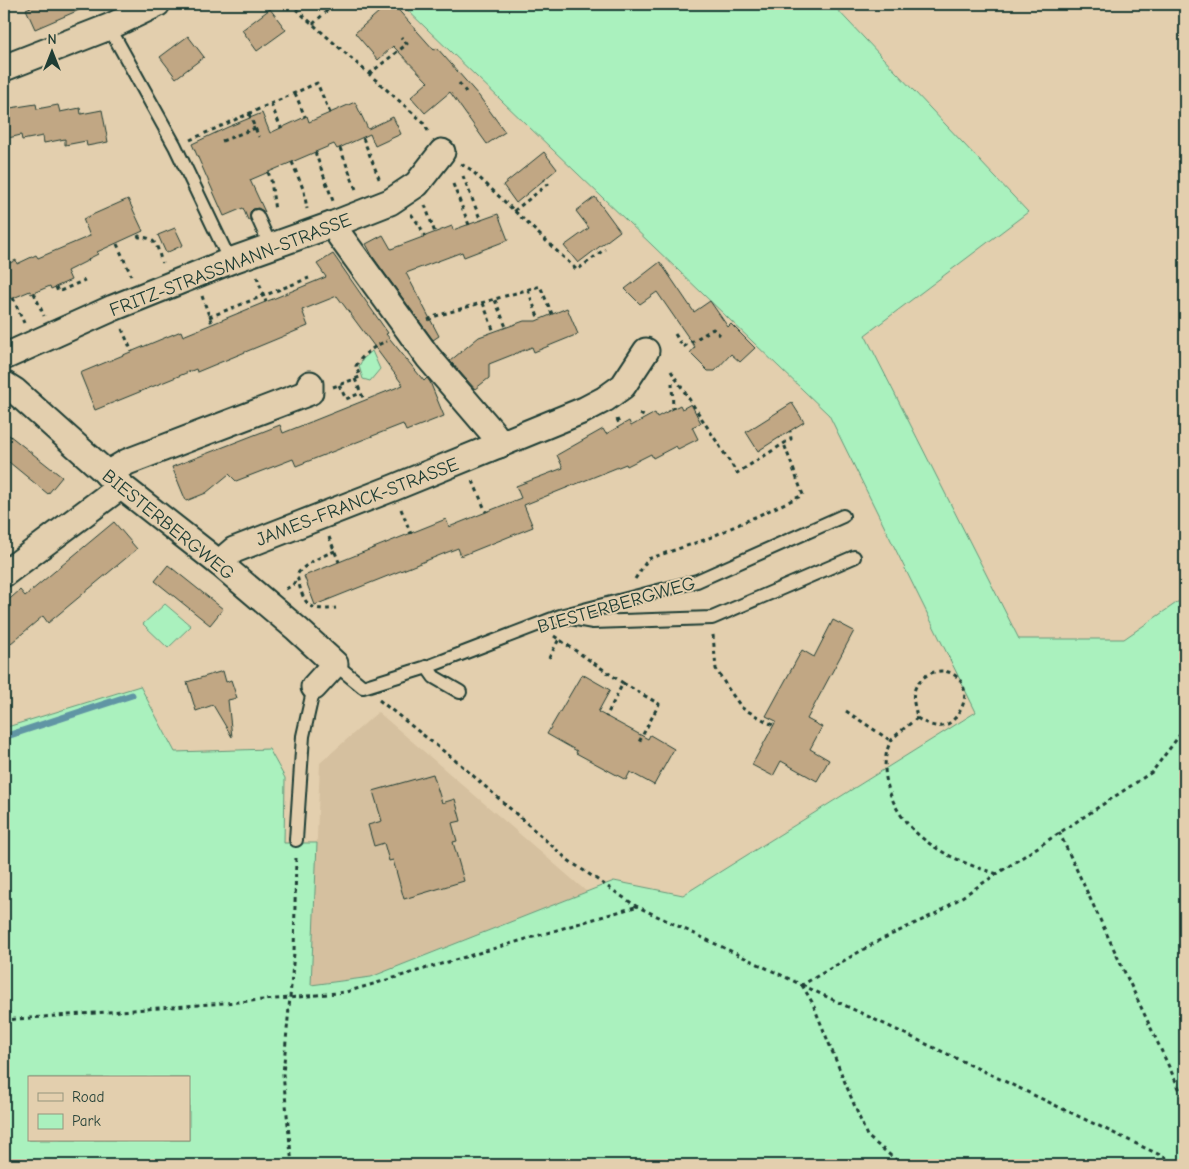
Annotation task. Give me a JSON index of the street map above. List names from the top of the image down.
{
  "streets": {
    "street": ["FRITZ-STRASSMANN-STRASSE", "JAMES-FRANCK-STRASSE", "BIESTERBERGWEG"]
  },
  "crossings": [
    ["JAMES-FRANCK-STRASSE", "BIESTERBERGWEG"]
  ],
  "legend": ["Road", "Park"],
  "north": "top"
}
